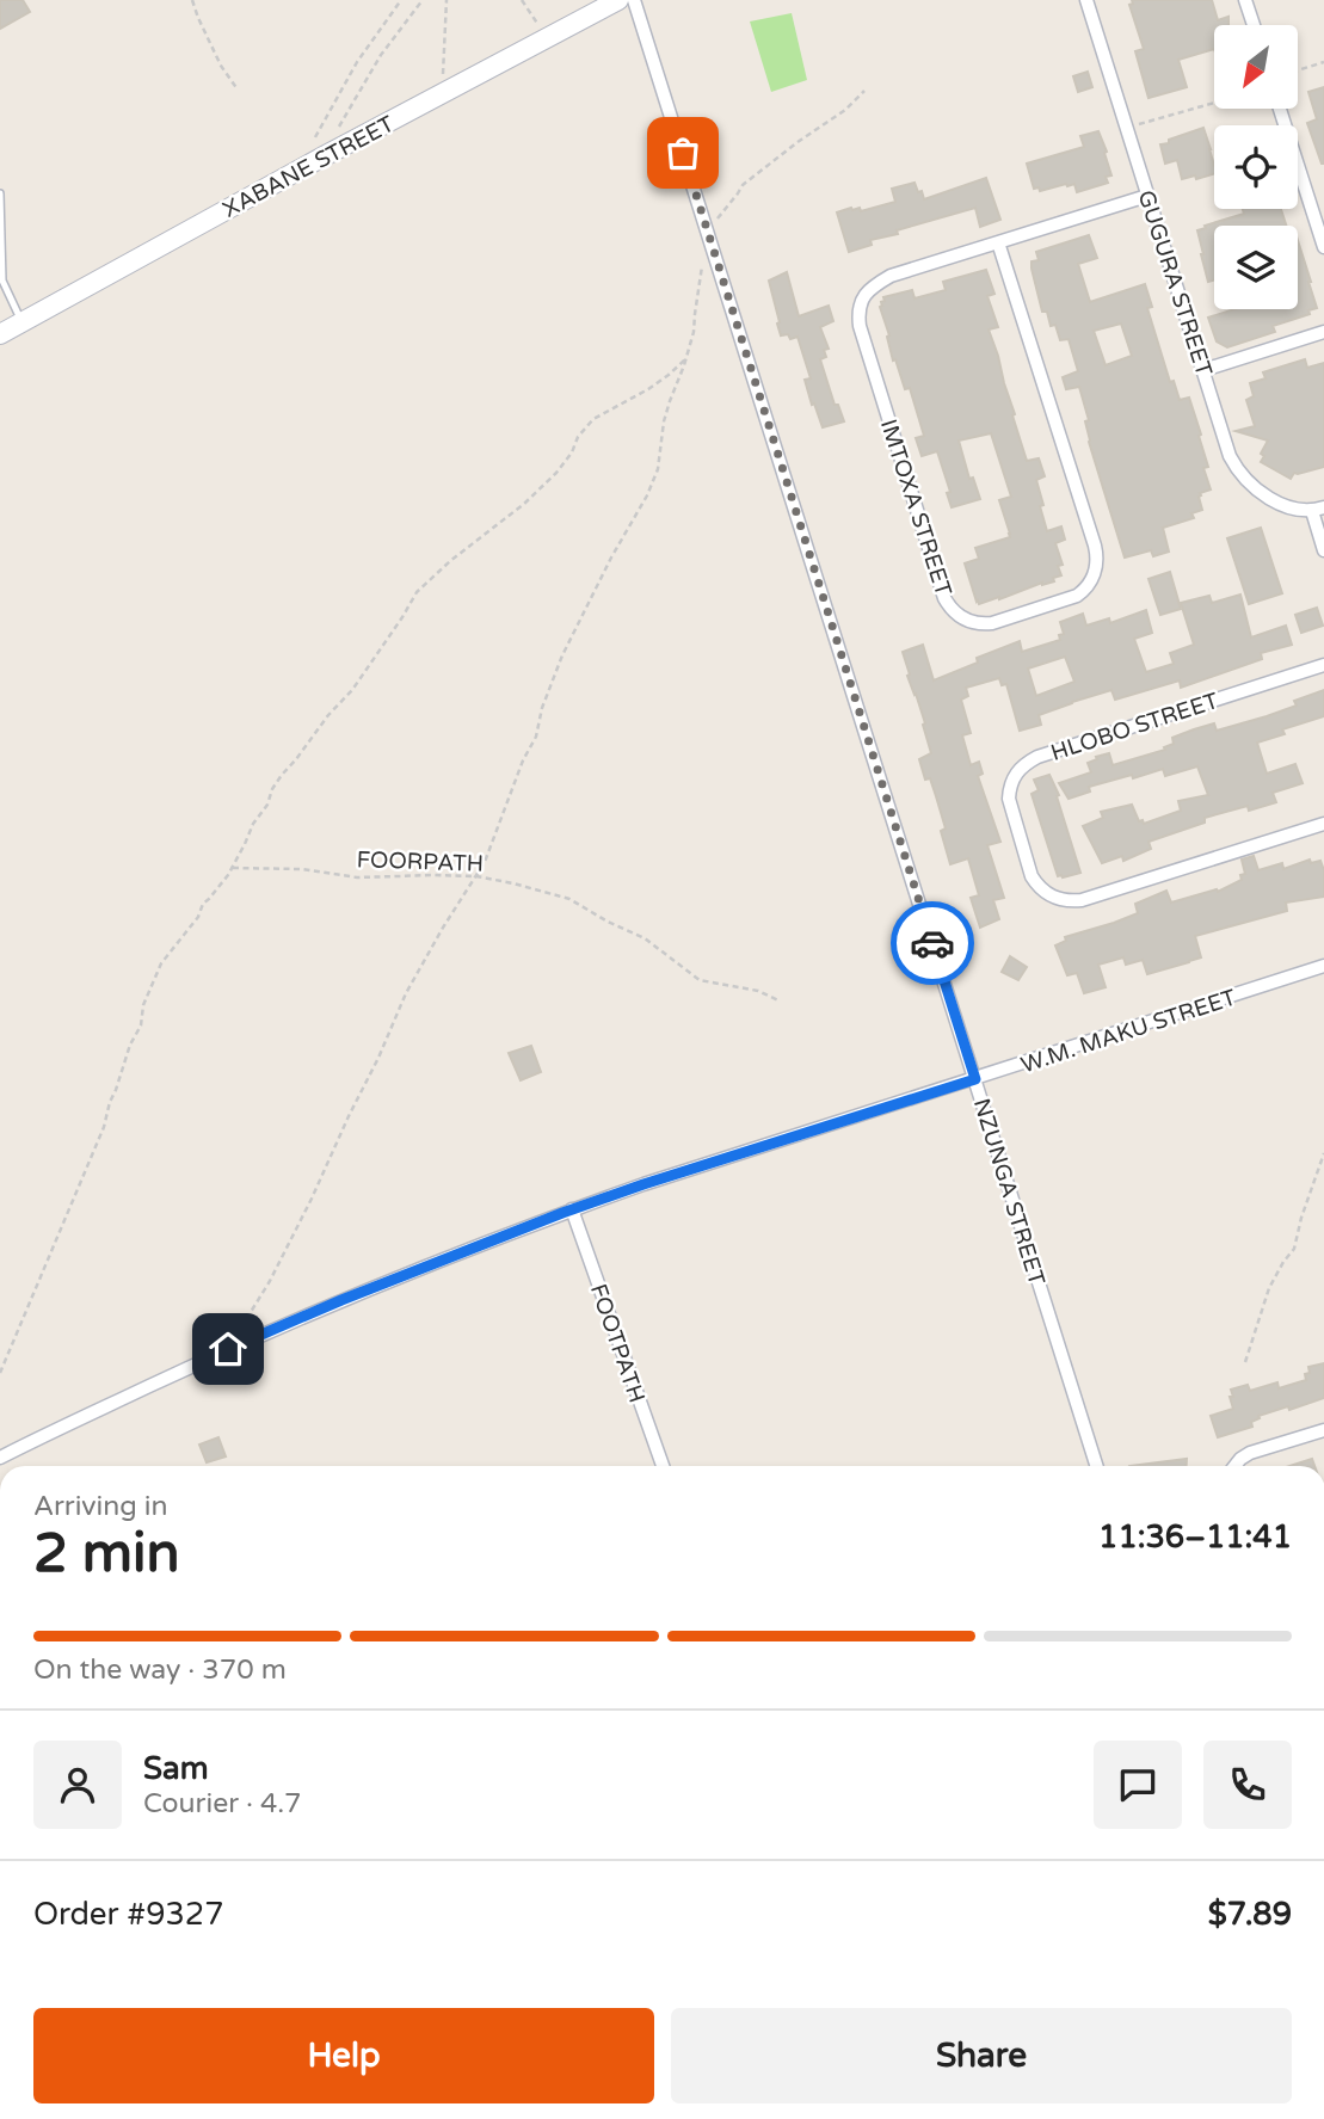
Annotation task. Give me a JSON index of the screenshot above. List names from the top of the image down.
{
  "streets": {
    "street": [
      "XABANE STREET",
      "GUGURA STREET",
      "IMTOXA STREET",
      "HLOBO STREET",
      "W.M. MAKU STREET",
      "NZUNGA STREET",
      "FOOTPATH"
    ],
    "path": ["FOORPATH"]
  },
  "crossings": [
    ["GUGURA STREET", "IMTOXA STREET"],
    ["W.M. MAKU STREET", "NZUNGA STREET"],
    ["W.M. MAKU STREET", "FOOTPATH"]
  ],
  "north": "bottom left",
  "page": {
    "heading": ["2 min", "Arriving in", "11:36–11:41"],
    "panel": [
      "Sam",
      "Courier · 4.7",
      "Order #9327",
      "$7.89"
    ],
    "bar": "On the way · 370 m",
    "buttons": ["Help", "Share"]
  }
}
